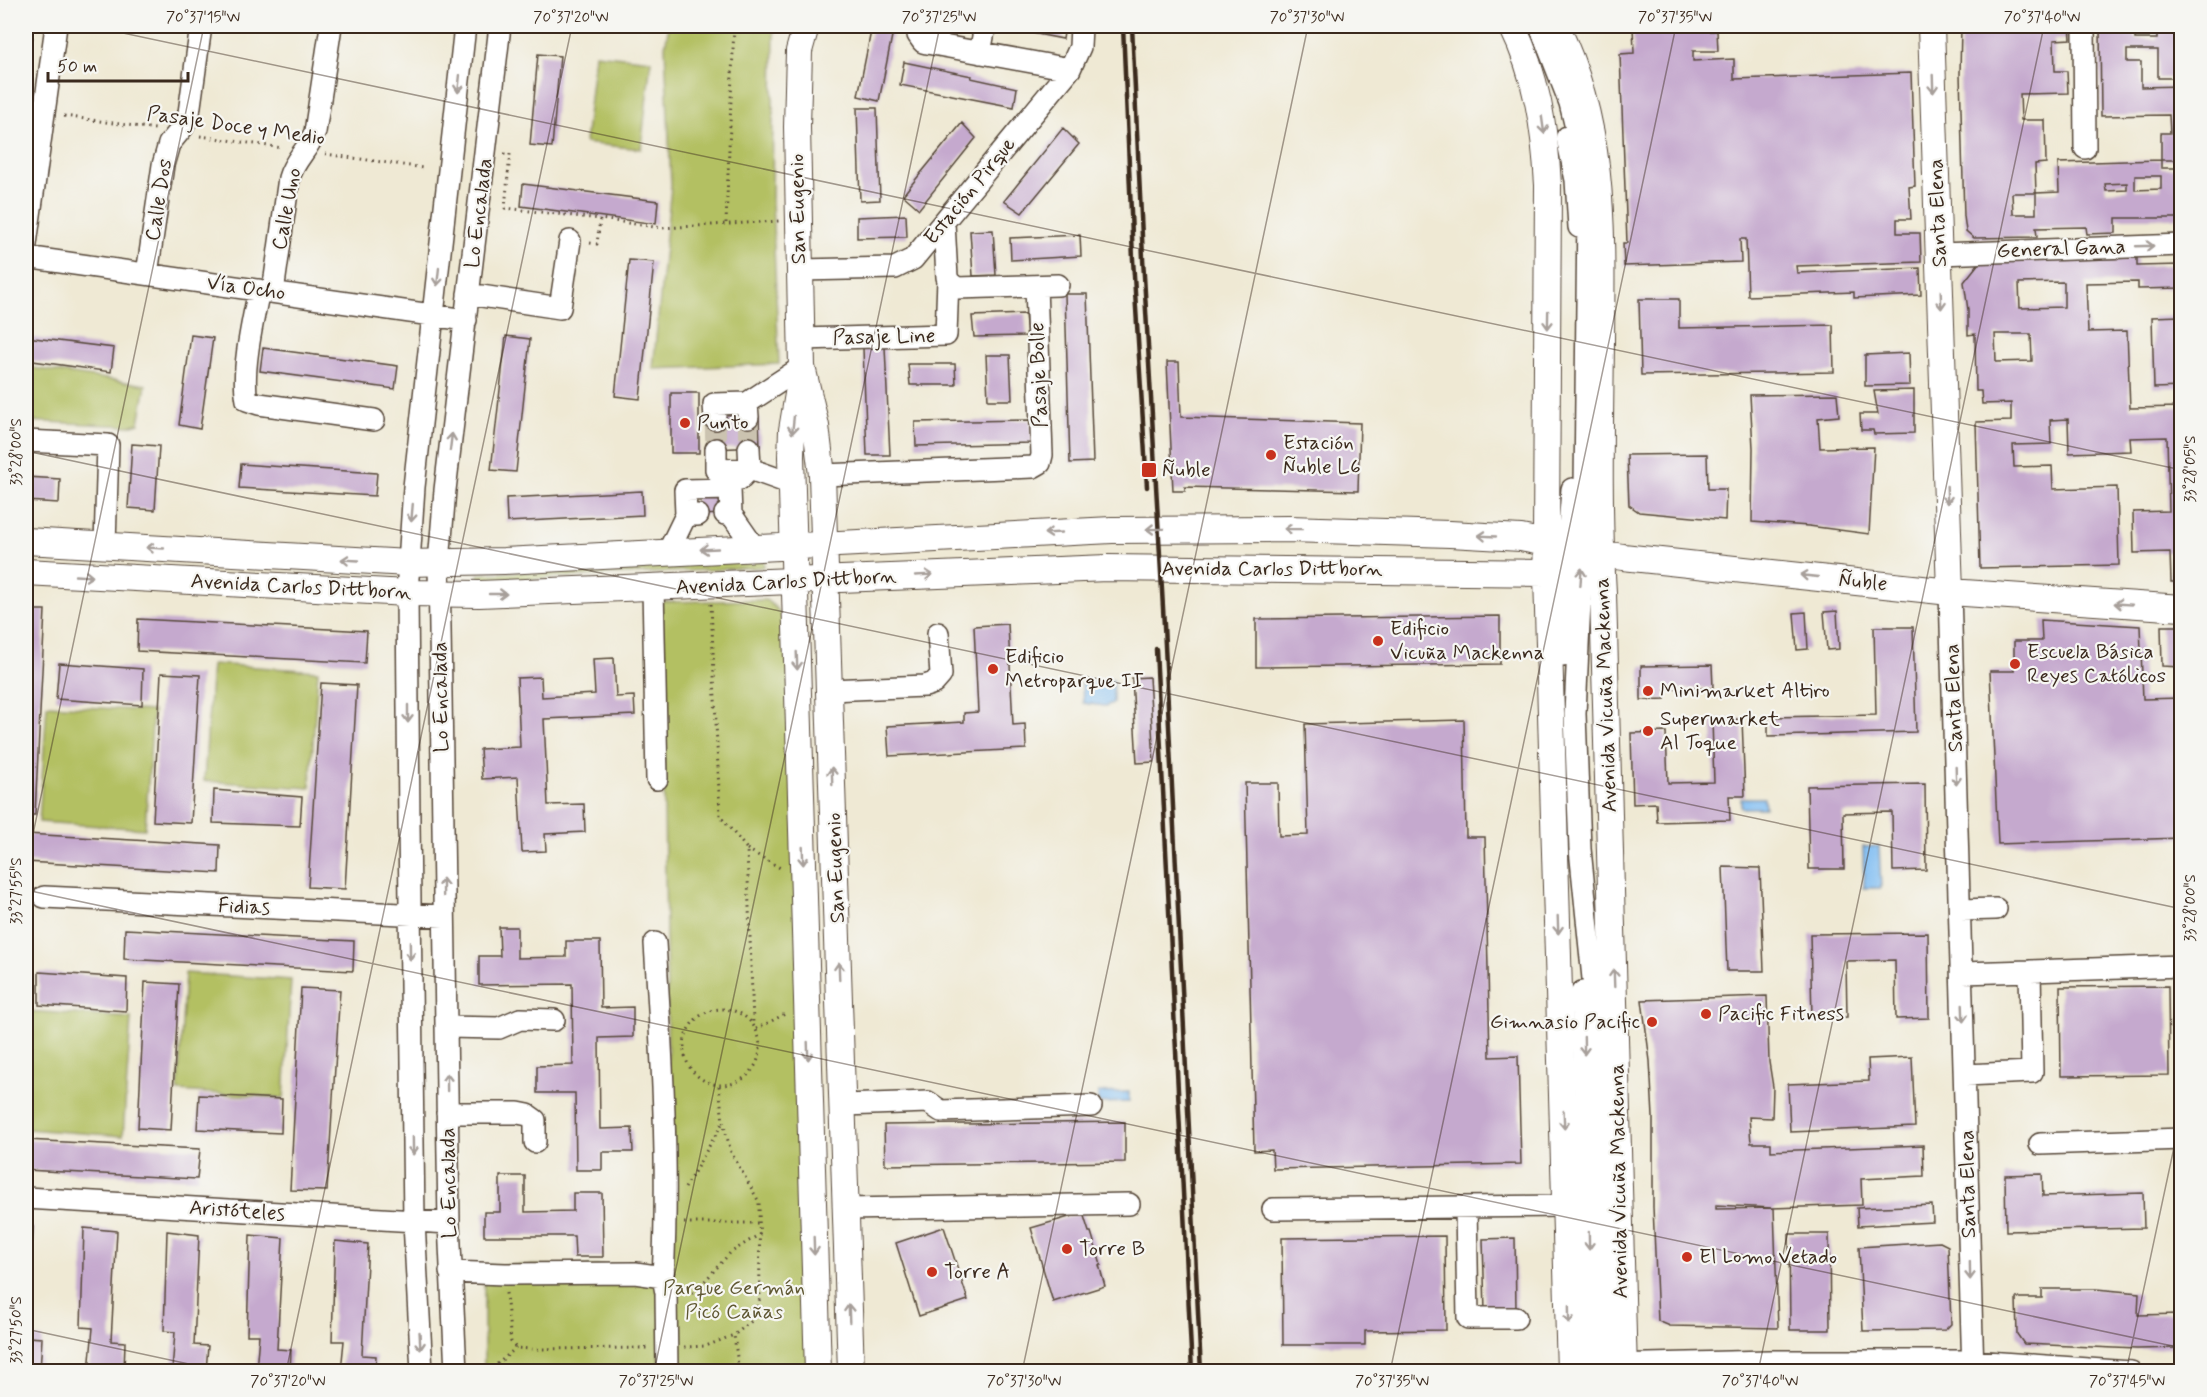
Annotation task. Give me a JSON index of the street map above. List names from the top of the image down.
{
  "streets": {
    "main road": [
      "San Eugenio",
      "Santa Elena",
      "Avenida Carlos Dittborn",
      "Ñuble",
      "Avenida Vicuña Mackenna"
    ],
    "street": [
      "Estación Pirque",
      "Calle Dos",
      "Calle Uno",
      "Lo Encalada",
      "General Gana",
      "Vía Ocho",
      "Pasaje Line",
      "Pasaje Bolle",
      "Fidias",
      "Aristóteles"
    ],
    "path": ["Pasaje Doce y Medio"]
  },
  "crossings": [
    ["Pasaje Doce y Medio", "Calle Dos"],
    ["Pasaje Doce y Medio", "Calle Uno"],
    ["Estación Pirque", "San Eugenio"],
    ["Estación Pirque", "Pasaje Line"],
    ["Calle Dos", "Vía Ocho"],
    ["Calle Uno", "Vía Ocho"],
    ["San Eugenio", "Pasaje Line"],
    ["San Eugenio", "Pasaje Bolle"],
    ["San Eugenio", "Avenida Carlos Dittborn"],
    ["Lo Encalada", "Vía Ocho"],
    ["Lo Encalada", "Avenida Carlos Dittborn"],
    ["Lo Encalada", "Fidias"],
    ["Lo Encalada", "Aristóteles"],
    ["Santa Elena", "General Gana"],
    ["Santa Elena", "Ñuble"],
    ["Avenida Carlos Dittborn", "Ñuble"],
    ["Avenida Carlos Dittborn", "Avenida Vicuña Mackenna"],
    ["Ñuble", "Avenida Vicuña Mackenna"]
  ],
  "one_way": ["Santa Elena", "General Gana", "Ñuble"],
  "parks": ["Parque Germán Picó Cañas"],
  "places": {
    "other": [
      "Punto",
      "Estación Ñuble L6",
      "Edificio Vicuña Mackenna",
      "Escuela Básica Reyes Católicos",
      "Edificio Metroparque II",
      "Minimarket Altiro",
      "Supermarket Al Toque",
      "Pacific Fitness",
      "Gimnasio Pacific",
      "Torre B",
      "El Lomo Vetado",
      "Torre A"
    ],
    "transit": ["Ñuble"]
  },
  "scale_bar": "50 m",
  "coordinates": [
    "70°37'15\"W",
    "70°37'20\"W",
    "70°37'25\"W",
    "70°37'30\"W",
    "70°37'35\"W",
    "70°37'40\"W",
    "33°28'00\"S",
    "33°28'05\"S",
    "33°27'55\"S",
    "33°27'50\"S",
    "70°37'45\"W"
  ]
}
